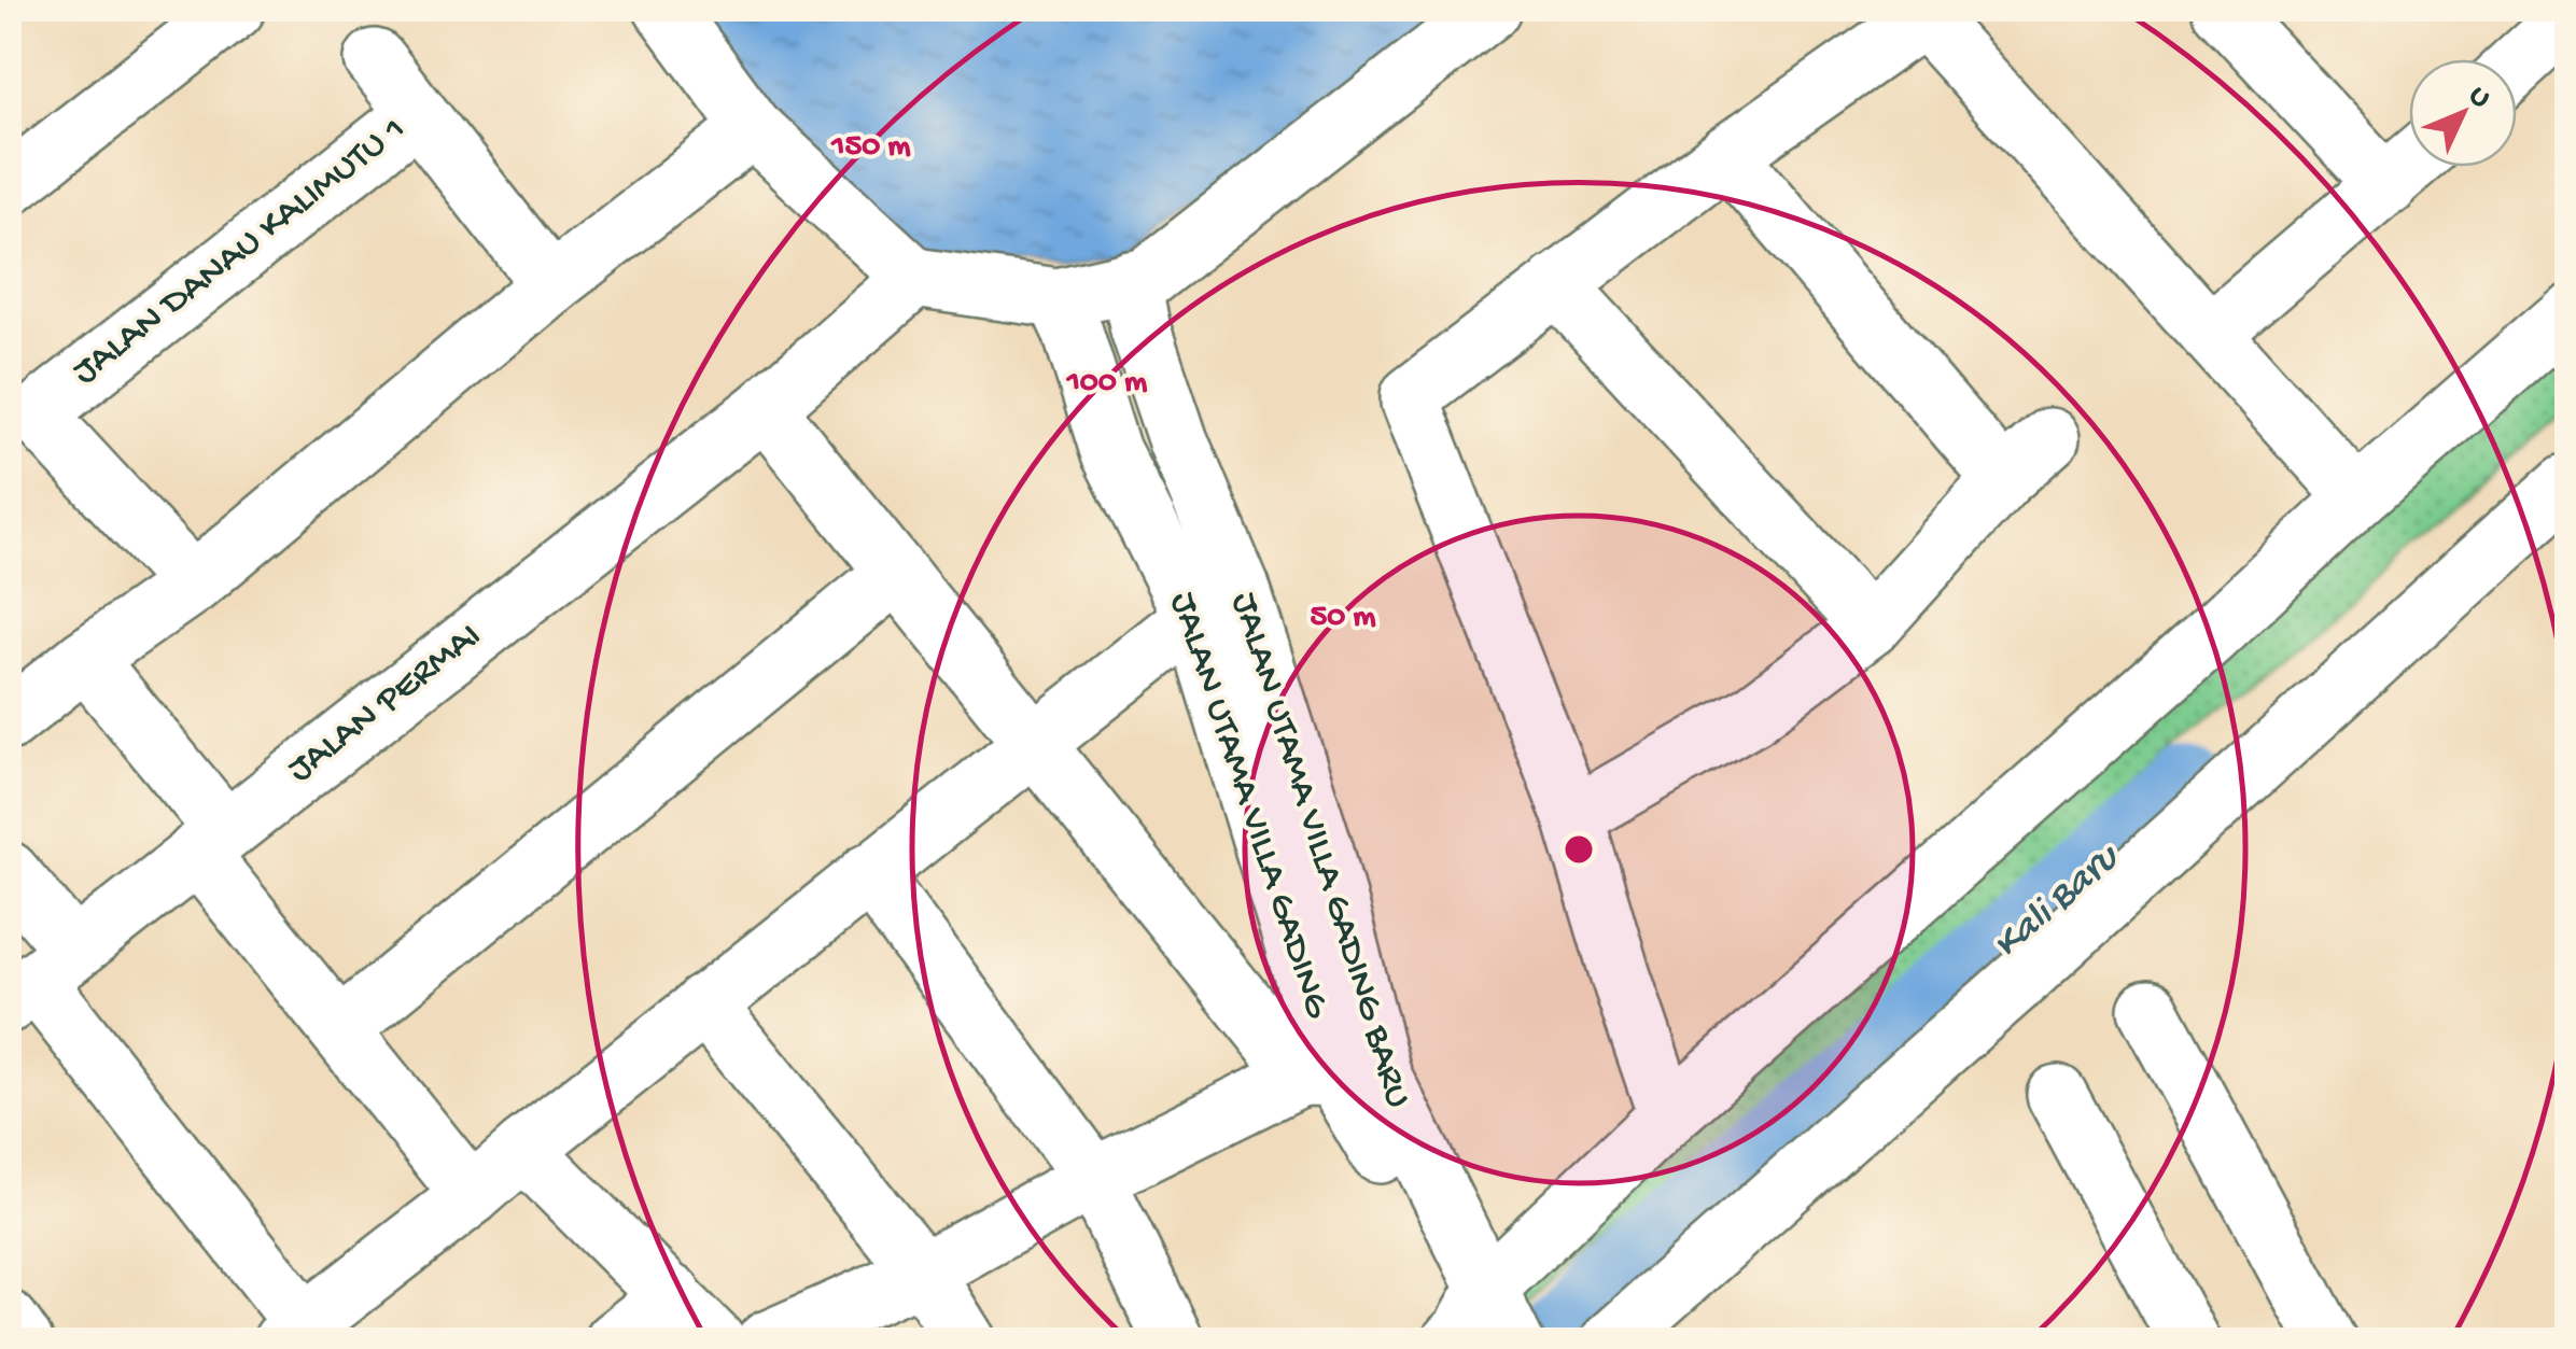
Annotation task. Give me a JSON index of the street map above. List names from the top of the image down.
{
  "streets": {
    "street": [
      "JALAN DANAU KALIMUTU 1",
      "JALAN PERMAI",
      "JALAN UTAMA VILLA GADING",
      "JALAN UTAMA VILLA GADING BARU"
    ]
  },
  "crossings": [
    ["JALAN UTAMA VILLA GADING", "JALAN UTAMA VILLA GADING BARU"]
  ],
  "water": ["Kali Baru"],
  "north": "top right",
  "rings": ["150 m", "100 m", "50 m"]
}
